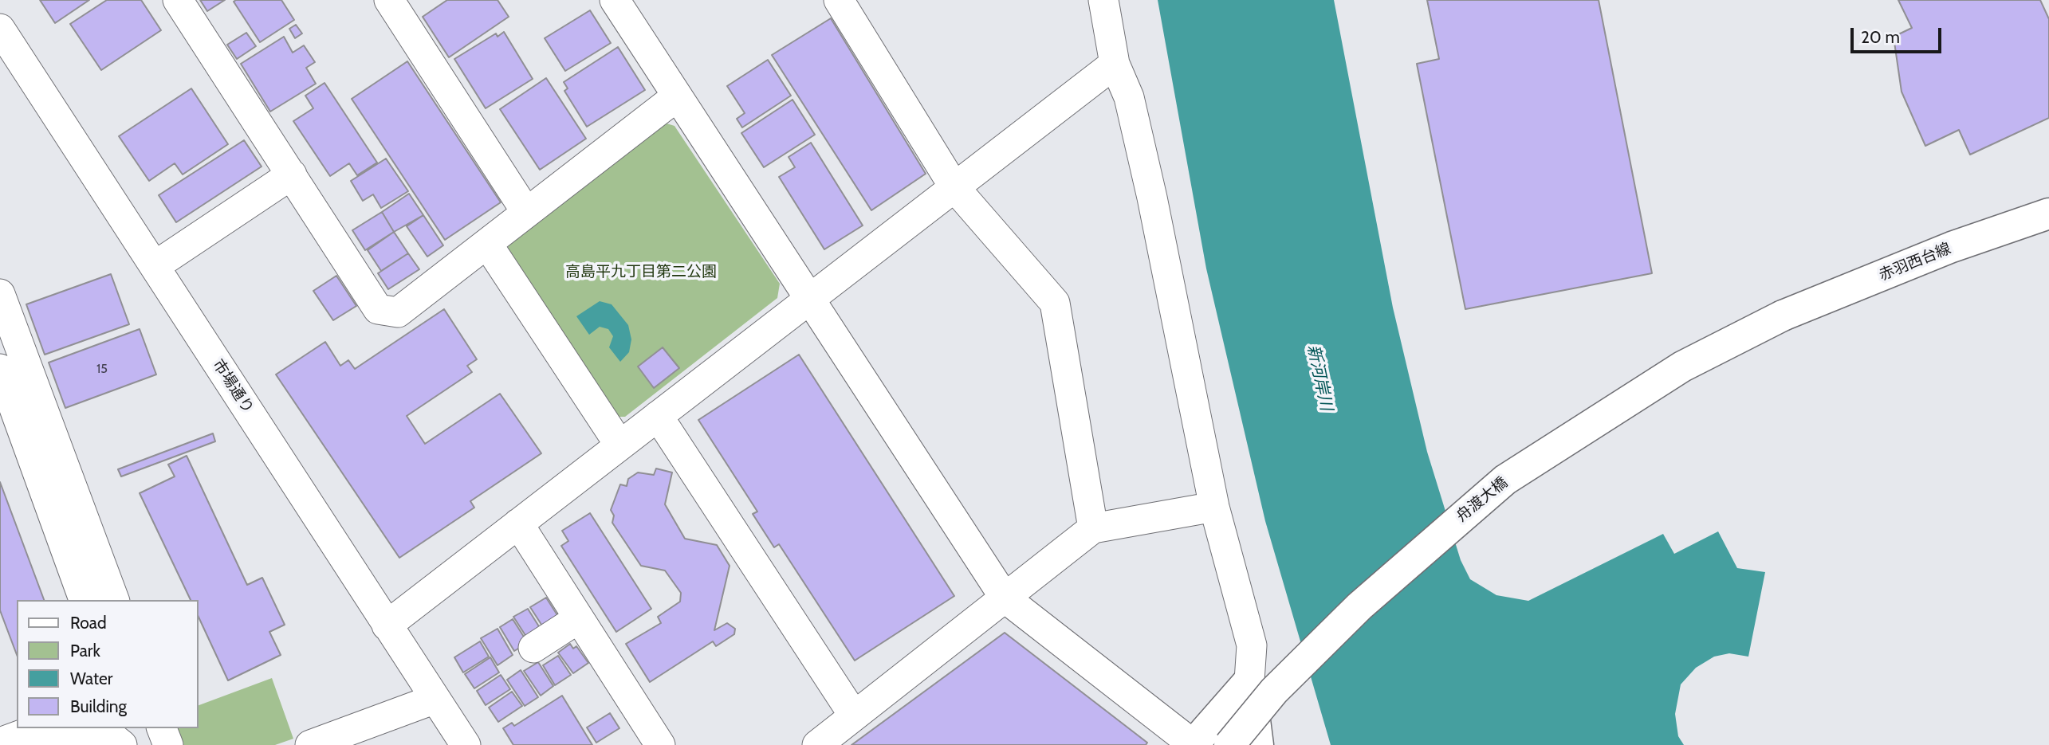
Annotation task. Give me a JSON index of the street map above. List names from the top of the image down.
{
  "streets": {
    "main road": ["赤羽西台線", "舟渡大橋"],
    "street": ["市場通り"]
  },
  "crossings": [
    ["赤羽西台線", "舟渡大橋"]
  ],
  "water": ["新河岸川"],
  "parks": ["高島平九丁目第二公園"],
  "house_numbers": ["15"],
  "legend": [
    "Road",
    "Park",
    "Water",
    "Building"
  ],
  "scale_bar": "20 m"
}
